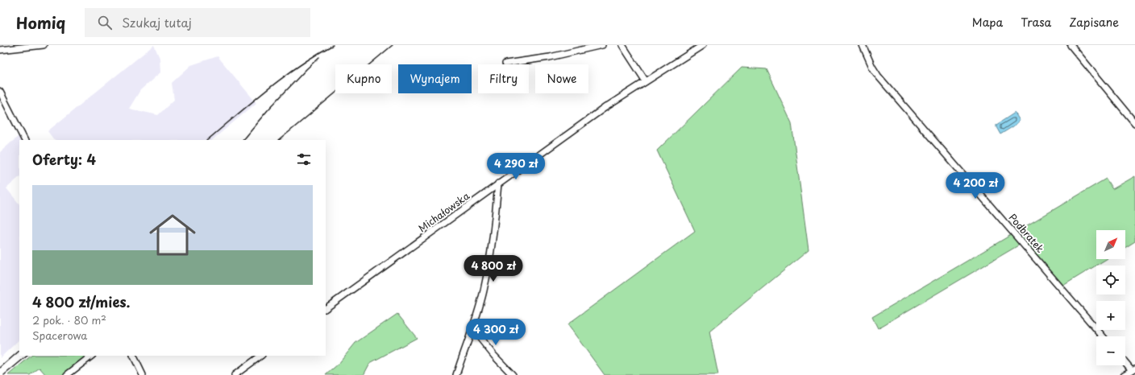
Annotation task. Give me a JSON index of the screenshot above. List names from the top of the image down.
{
  "streets": {
    "street": ["Michałowska", "Podbratek"]
  },
  "north": "top right",
  "page": {
    "header": "Homiq",
    "search": "Szukaj tutaj",
    "nav": ["Mapa", "Trasa", "Zapisane"],
    "chip": [
      "Kupno",
      "Wynajem",
      "Filtry",
      "Nowe"
    ],
    "heading": "Oferty: 4",
    "price": [
      "4 290 zł",
      "4 200 zł",
      "4 800 zł",
      "4 300 zł"
    ],
    "list": [
      {
        "name": "4 800 zł/mies.",
        "note": "2 pok. · 80 m² · Spacerowa"
      }
    ],
    "map_buttons": ["+", "−"]
  }
}
